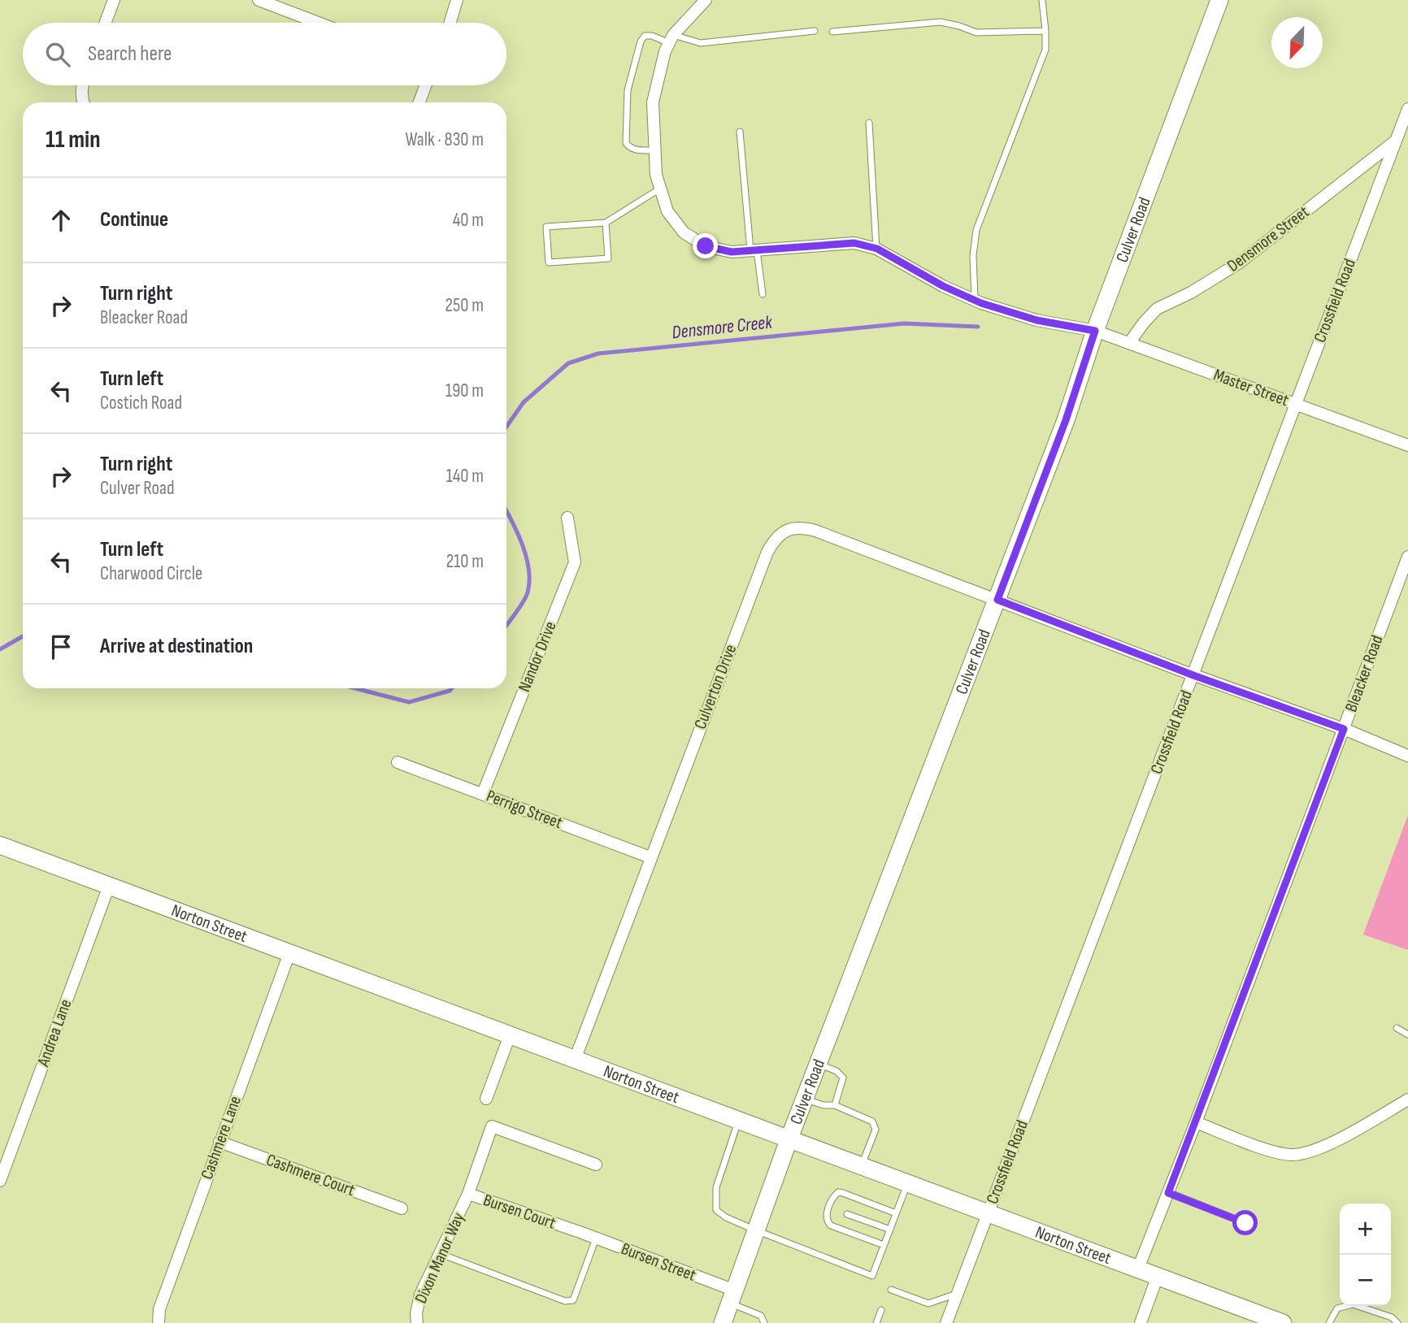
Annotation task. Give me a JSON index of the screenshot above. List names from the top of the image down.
{
  "streets": {
    "main road": ["Culver Road", "Norton Street"],
    "street": [
      "Densmore Street",
      "Crossfield Road",
      "Master Street",
      "Nandor Drive",
      "Bleacker Road",
      "Culverton Drive",
      "Perrigo Street",
      "Andrea Lane",
      "Cashmere Lane",
      "Cashmere Court",
      "Bursen Court",
      "Dixon Manor Way",
      "Bursen Street"
    ]
  },
  "crossings": [
    ["Culver Road", "Master Street"],
    ["Culver Road", "Culverton Drive"],
    ["Culver Road", "Norton Street"],
    ["Culver Road", "Bursen Street"],
    ["Densmore Street", "Crossfield Road"],
    ["Densmore Street", "Master Street"],
    ["Crossfield Road", "Master Street"],
    ["Crossfield Road", "Culverton Drive"],
    ["Crossfield Road", "Norton Street"],
    ["Nandor Drive", "Perrigo Street"],
    ["Bleacker Road", "Culverton Drive"],
    ["Bleacker Road", "Norton Street"],
    ["Culverton Drive", "Perrigo Street"],
    ["Culverton Drive", "Norton Street"],
    ["Norton Street", "Andrea Lane"],
    ["Norton Street", "Cashmere Lane"],
    ["Cashmere Lane", "Cashmere Court"],
    ["Bursen Court", "Dixon Manor Way"],
    ["Bursen Court", "Bursen Street"]
  ],
  "water": ["Densmore Creek"],
  "north": "bottom left",
  "page": {
    "search": "Search here",
    "heading": ["11 min", "Walk · 830 m"],
    "list": [
      ["Continue", "40 m"],
      ["Turn right", "Bleacker Road", "250 m"],
      ["Turn left", "Costich Road", "190 m"],
      ["Turn right", "Culver Road", "140 m"],
      ["Turn left", "Charwood Circle", "210 m"],
      "Arrive at destination"
    ],
    "map_buttons": ["+", "−"]
  }
}
